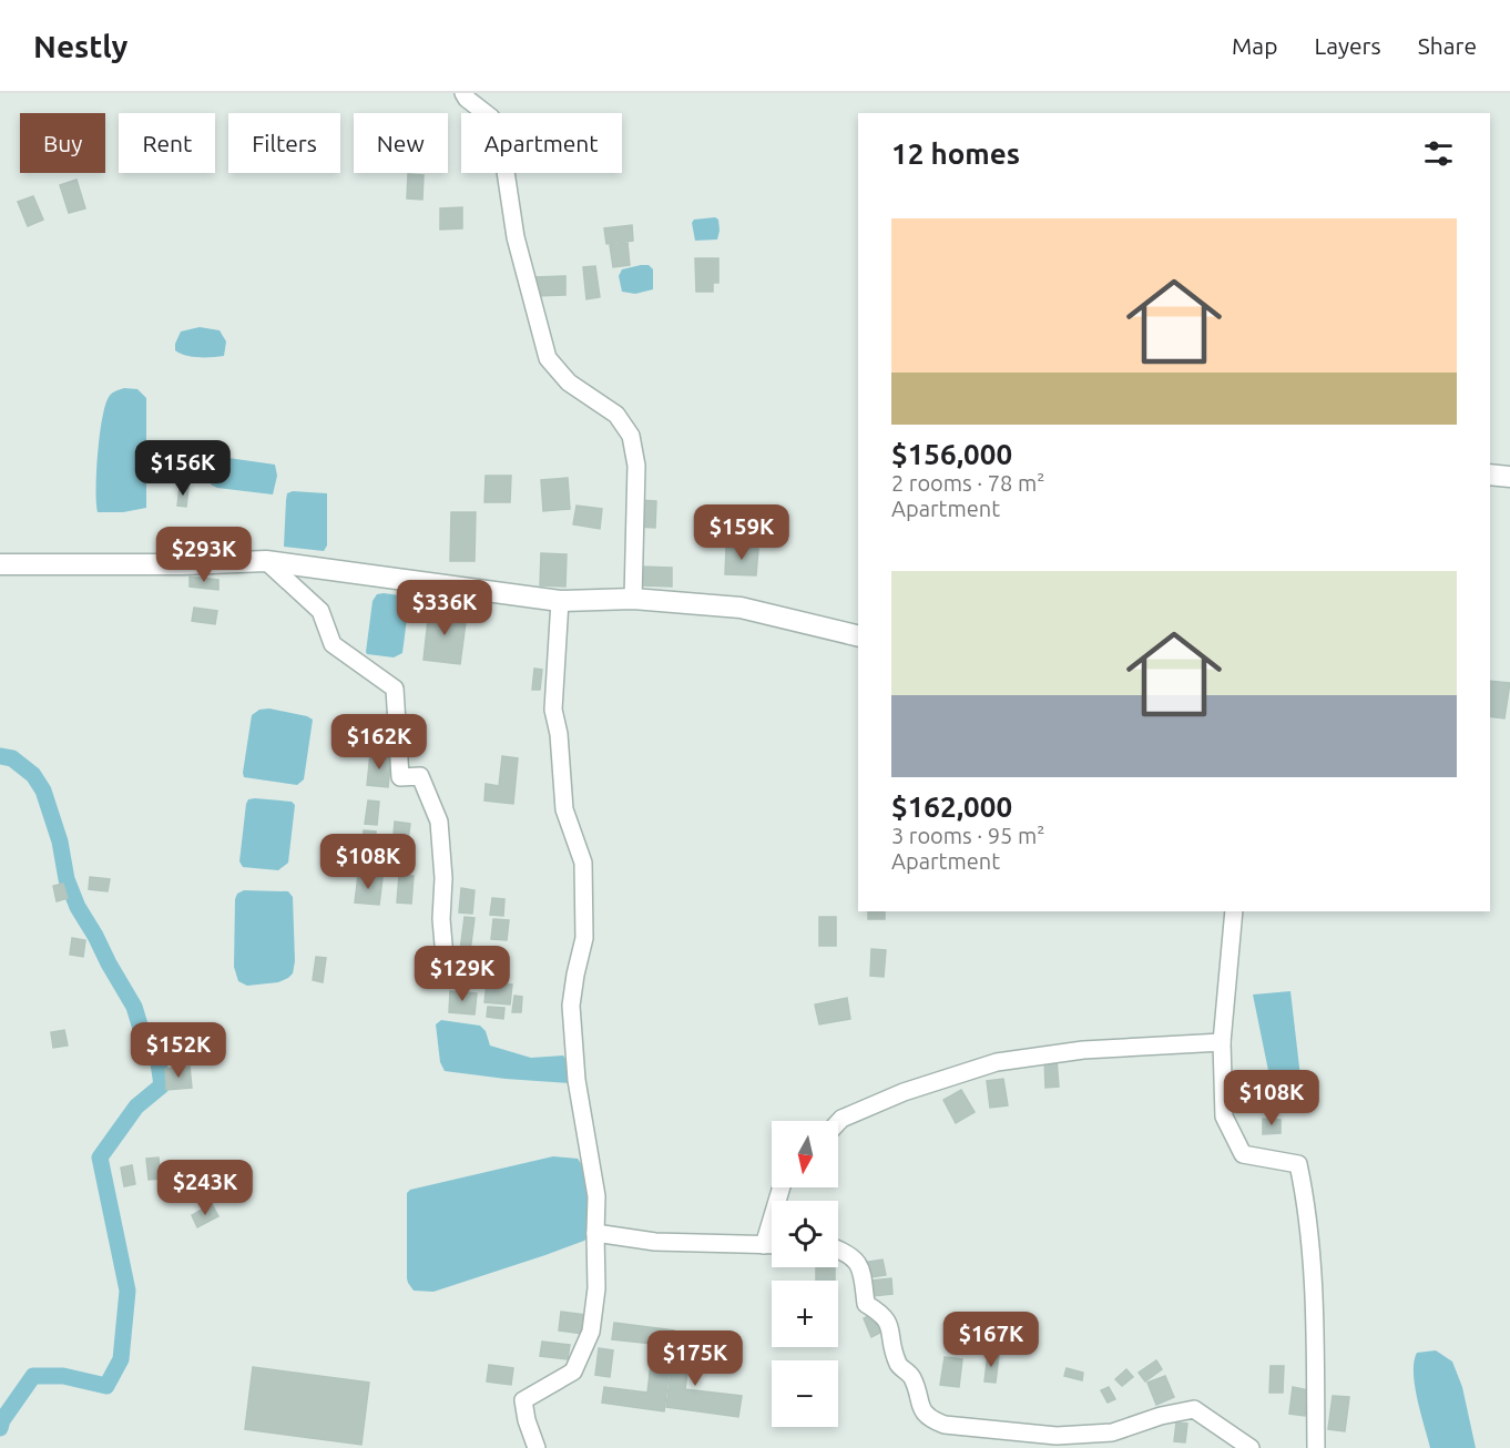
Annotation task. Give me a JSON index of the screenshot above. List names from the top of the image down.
{
  "north": "bottom",
  "page": {
    "header": "Nestly",
    "nav": ["Map", "Layers", "Share"],
    "chip": [
      "Buy",
      "Rent",
      "Filters",
      "New",
      "Apartment"
    ],
    "heading": "12 homes",
    "list": [
      {
        "name": "$156,000",
        "note": "2 rooms · 78 m² · Apartment"
      },
      {
        "name": "$162,000",
        "note": "3 rooms · 95 m² · Apartment"
      }
    ],
    "price": [
      "$156K",
      "$159K",
      "$293K",
      "$336K",
      "$162K",
      "$108K",
      "$129K",
      "$152K",
      "$108K",
      "$243K",
      "$167K",
      "$175K"
    ],
    "map_buttons": ["+", "−"]
  }
}
